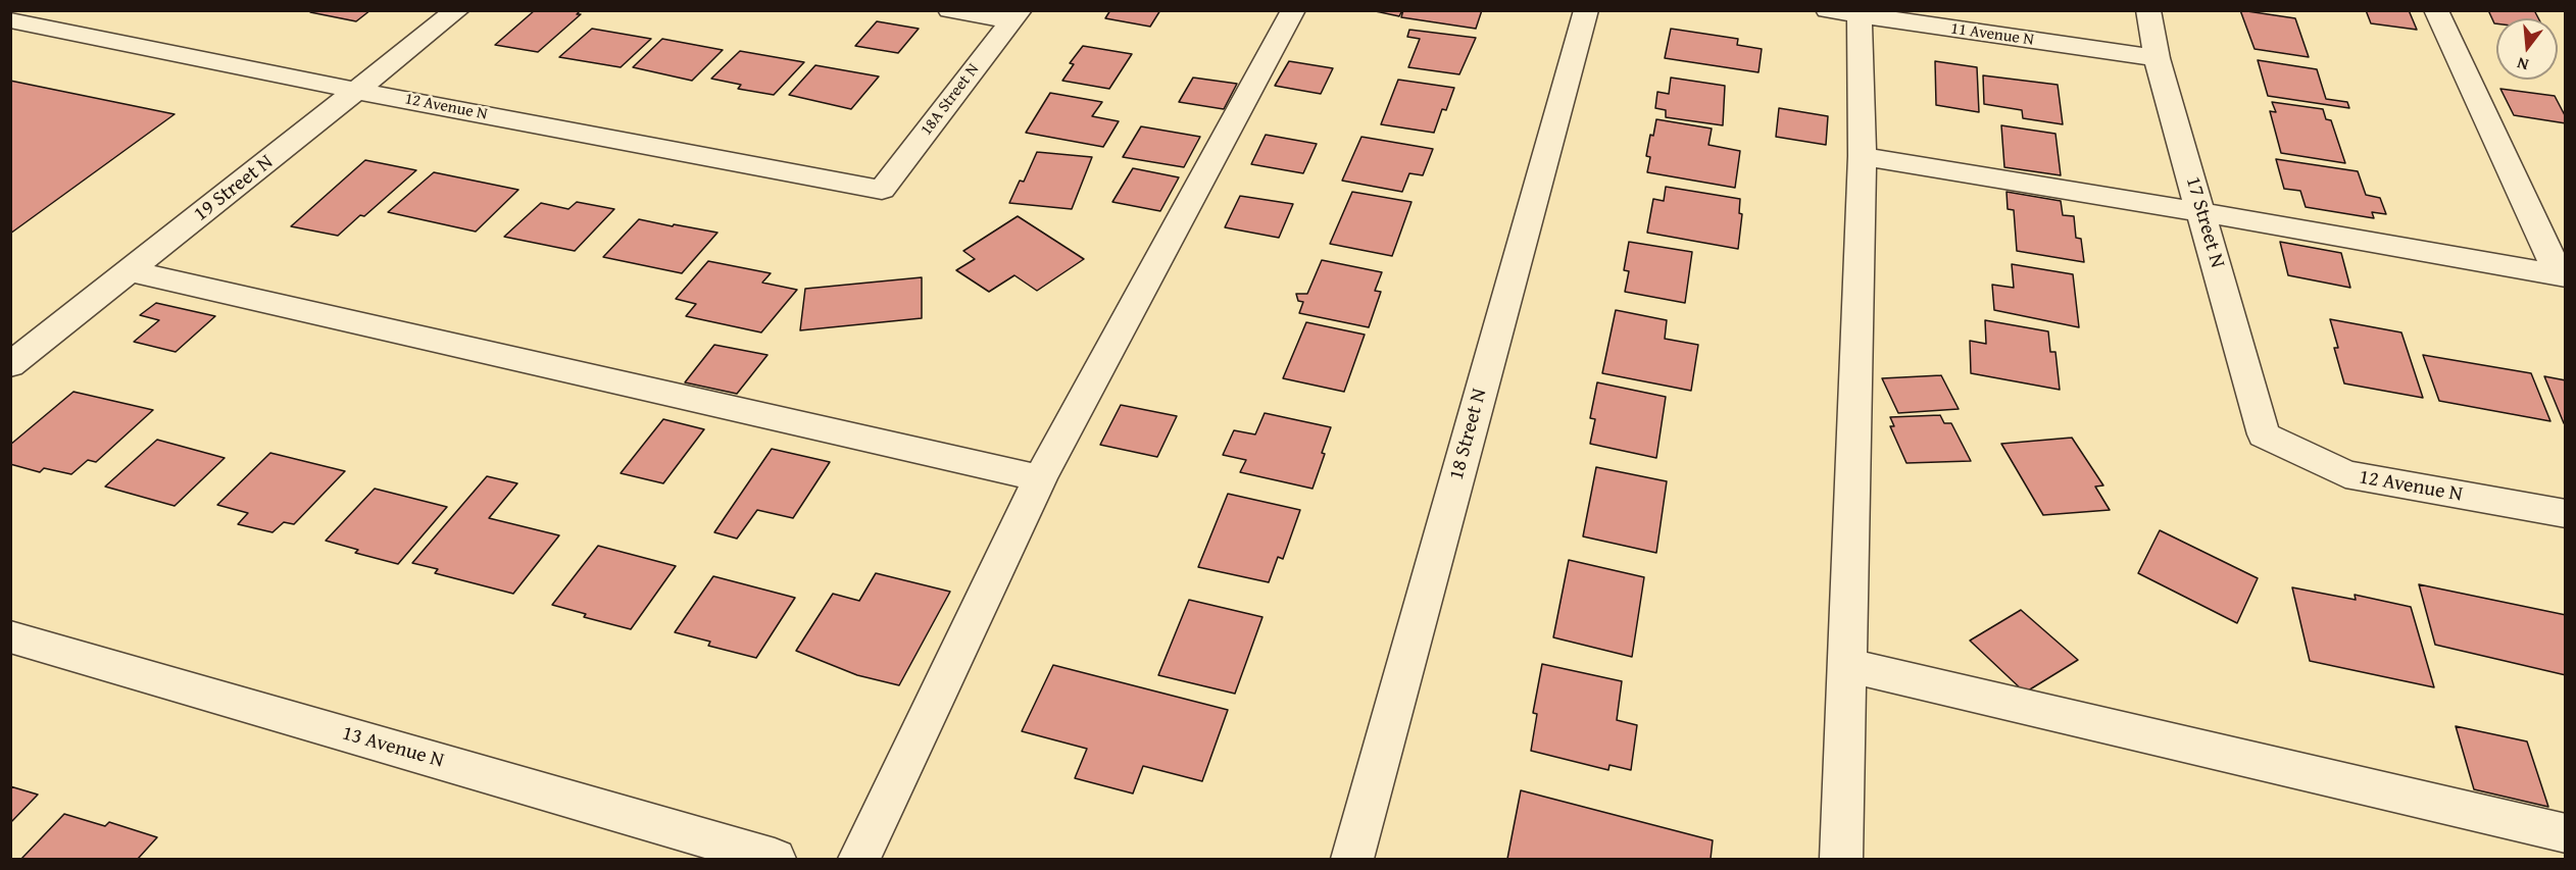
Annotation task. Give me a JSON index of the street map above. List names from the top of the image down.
{
  "streets": {
    "street": [
      "11 Avenue N",
      "18A Street N",
      "12 Avenue N",
      "19 Street N",
      "17 Street N",
      "18 Street N",
      "13 Avenue N"
    ]
  },
  "crossings": [
    ["11 Avenue N", "17 Street N"],
    ["18A Street N", "12 Avenue N"],
    ["12 Avenue N", "19 Street N"],
    ["12 Avenue N", "17 Street N"]
  ],
  "north": "bottom"
}
